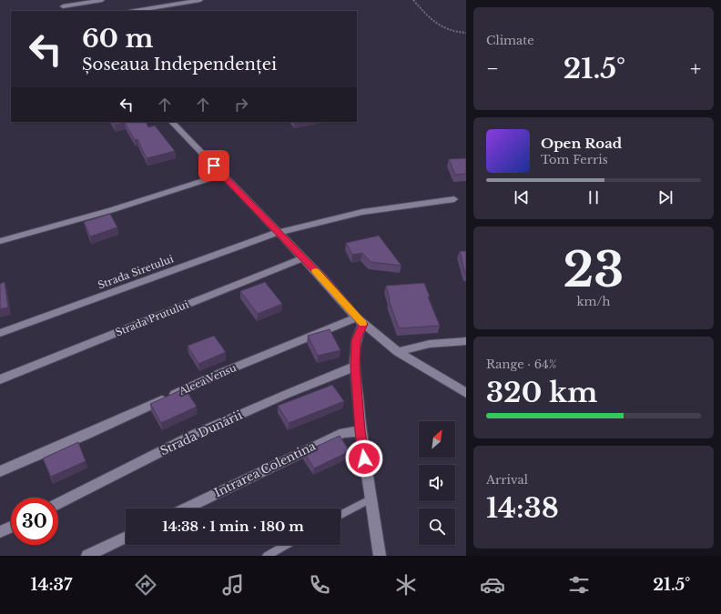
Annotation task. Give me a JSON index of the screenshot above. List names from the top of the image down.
{
  "streets": {
    "street": [
      "Strada Siretului",
      "Strada Prutului",
      "Aleea Vensu",
      "Strada Dunării",
      "Intrarea Colentina"
    ]
  },
  "north": "top right",
  "page": {
    "tile": [
      "Climate",
      ["23", "km/h"],
      ["Range · 64%", "320 km"],
      ["Arrival", "14:38"]
    ],
    "turn": ["60 m", "Șoseaua Independenței"],
    "heat": ["−", "21.5°", "+"],
    "song": ["Open Road", "Tom Ferris"],
    "limit": "30",
    "trip": "14:38 · 1 min · 180 m",
    "tabs": ["14:37", "21.5°"]
  }
}
